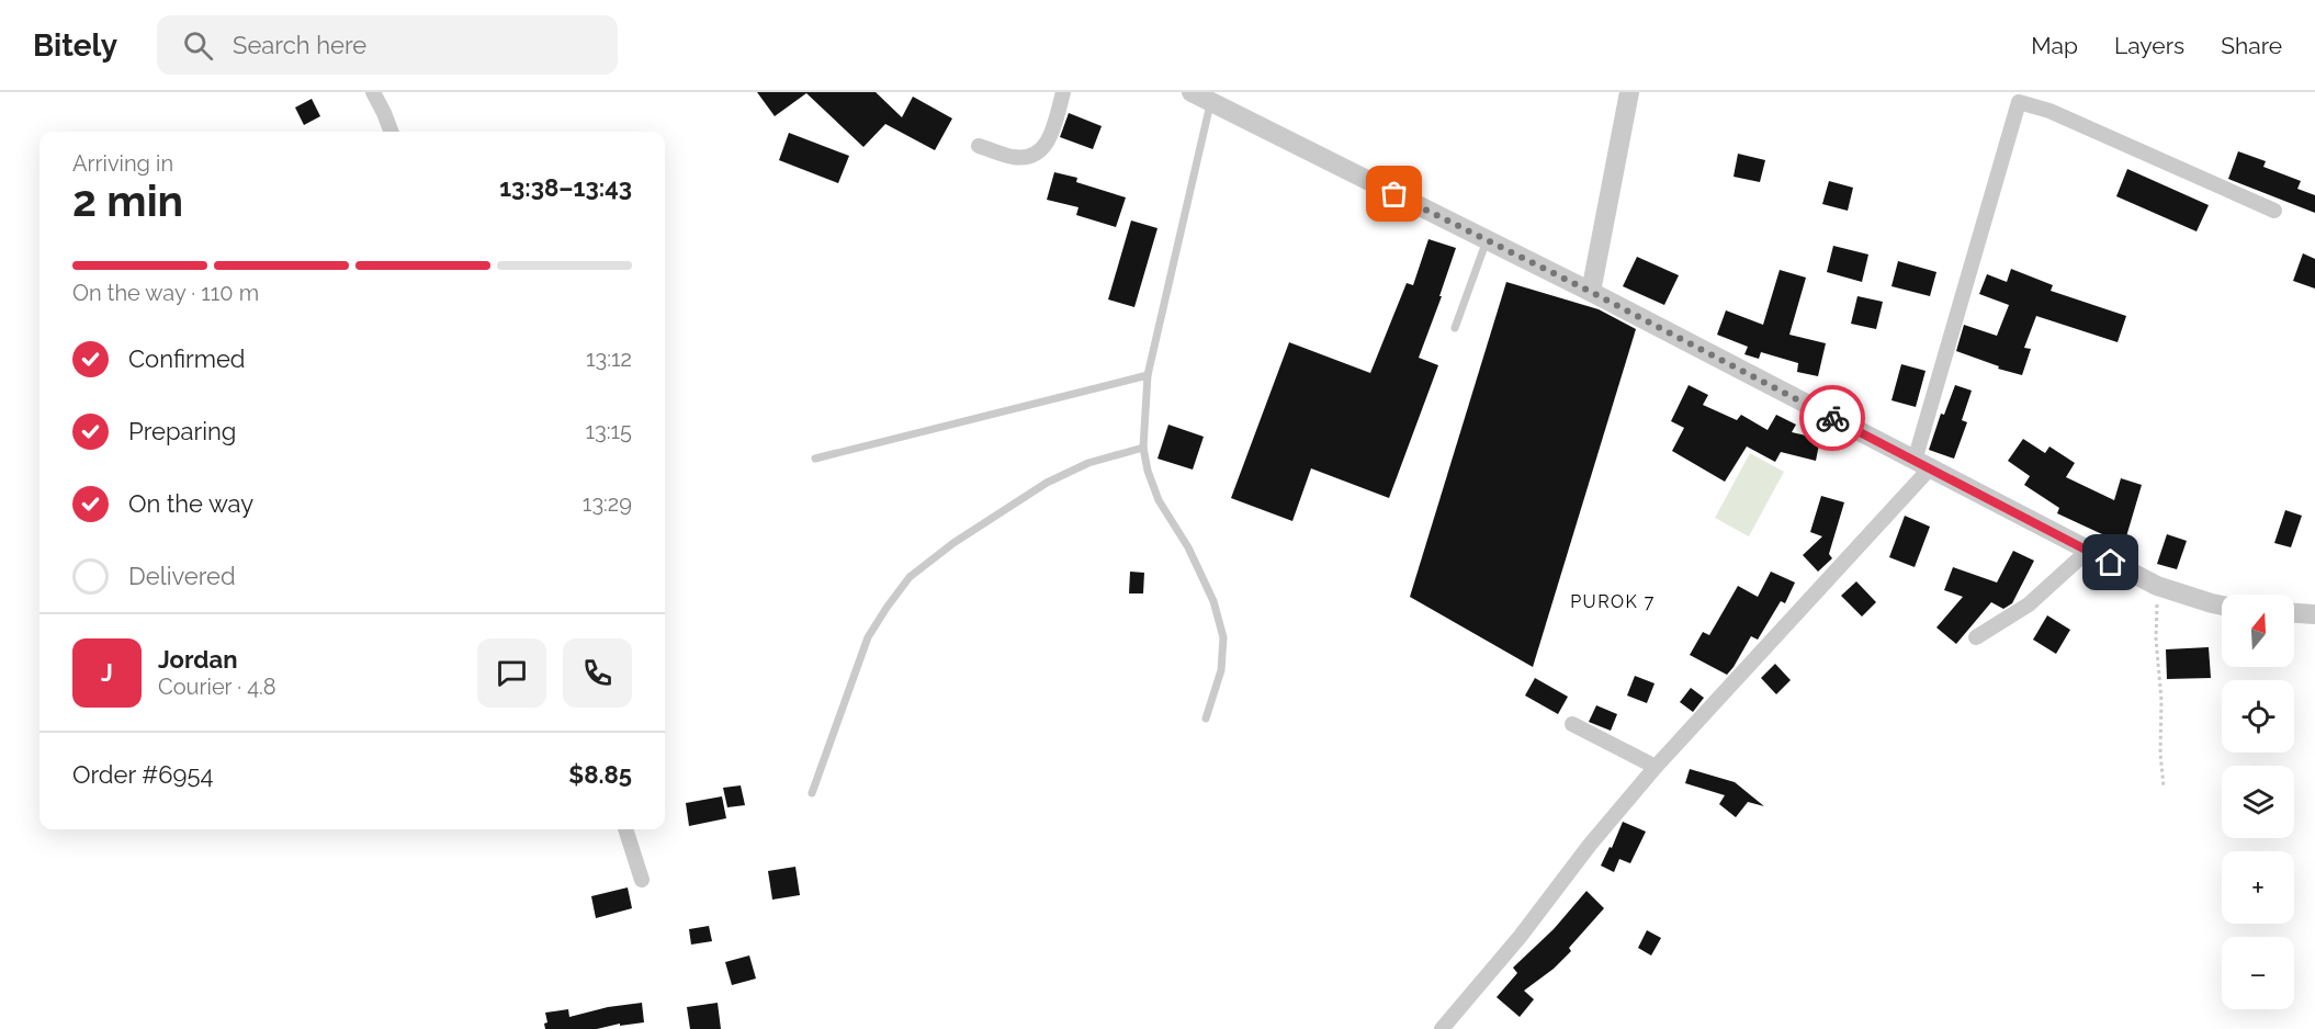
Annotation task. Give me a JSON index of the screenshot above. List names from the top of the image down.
{
  "districts": ["PUROK 7"],
  "north": "top",
  "page": {
    "header": "Bitely",
    "search": "Search here",
    "nav": ["Map", "Layers", "Share"],
    "heading": ["2 min", "Arriving in", "13:38–13:43"],
    "panel": [
      "Jordan",
      "Courier · 4.8",
      "Order #6954",
      "$8.85"
    ],
    "bar": "On the way · 110 m",
    "list": [
      ["Confirmed", "13:12"],
      ["Preparing", "13:15"],
      ["On the way", "13:29"],
      "Delivered"
    ],
    "map_buttons": ["+", "−"],
    "round": "J"
  }
}
